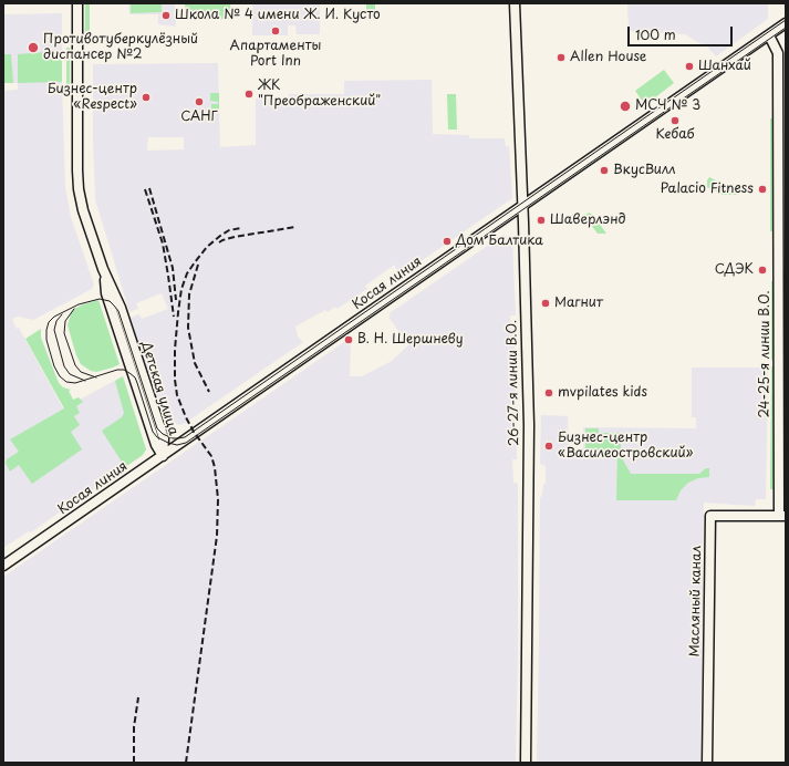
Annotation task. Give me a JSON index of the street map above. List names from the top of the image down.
{
  "streets": {
    "street": [
      "Косая линия",
      "24-25-я линии В.О.",
      "26-27-я линии В.О.",
      "Детская улица",
      "Масляный канал"
    ]
  },
  "crossings": [
    ["Косая линия", "24-25-я линии В.О."],
    ["Косая линия", "26-27-я линии В.О."],
    ["Косая линия", "Детская улица"],
    ["24-25-я линии В.О.", "Масляный канал"]
  ],
  "places": [
    "Школа № 4 имени Ж. И. Кусто",
    "Апартаменты Port Inn",
    "Противотуберкулёзный диспансер №2",
    "Allen House",
    "Шанхай",
    "ЖК \"Преображенский\"",
    "Бизнес-центр «Respect»",
    "САНГ",
    "МСЧ № 3",
    "Кебаб",
    "ВкусВилл",
    "Palacio Fitness",
    "Шаверлэнд",
    "Дом Балтика",
    "СДЭК",
    "Магнит",
    "В. Н. Шершневу",
    "mvpilates kids",
    "Бизнес-центр «Василеостровский»"
  ],
  "scale_bar": "100 m"
}
